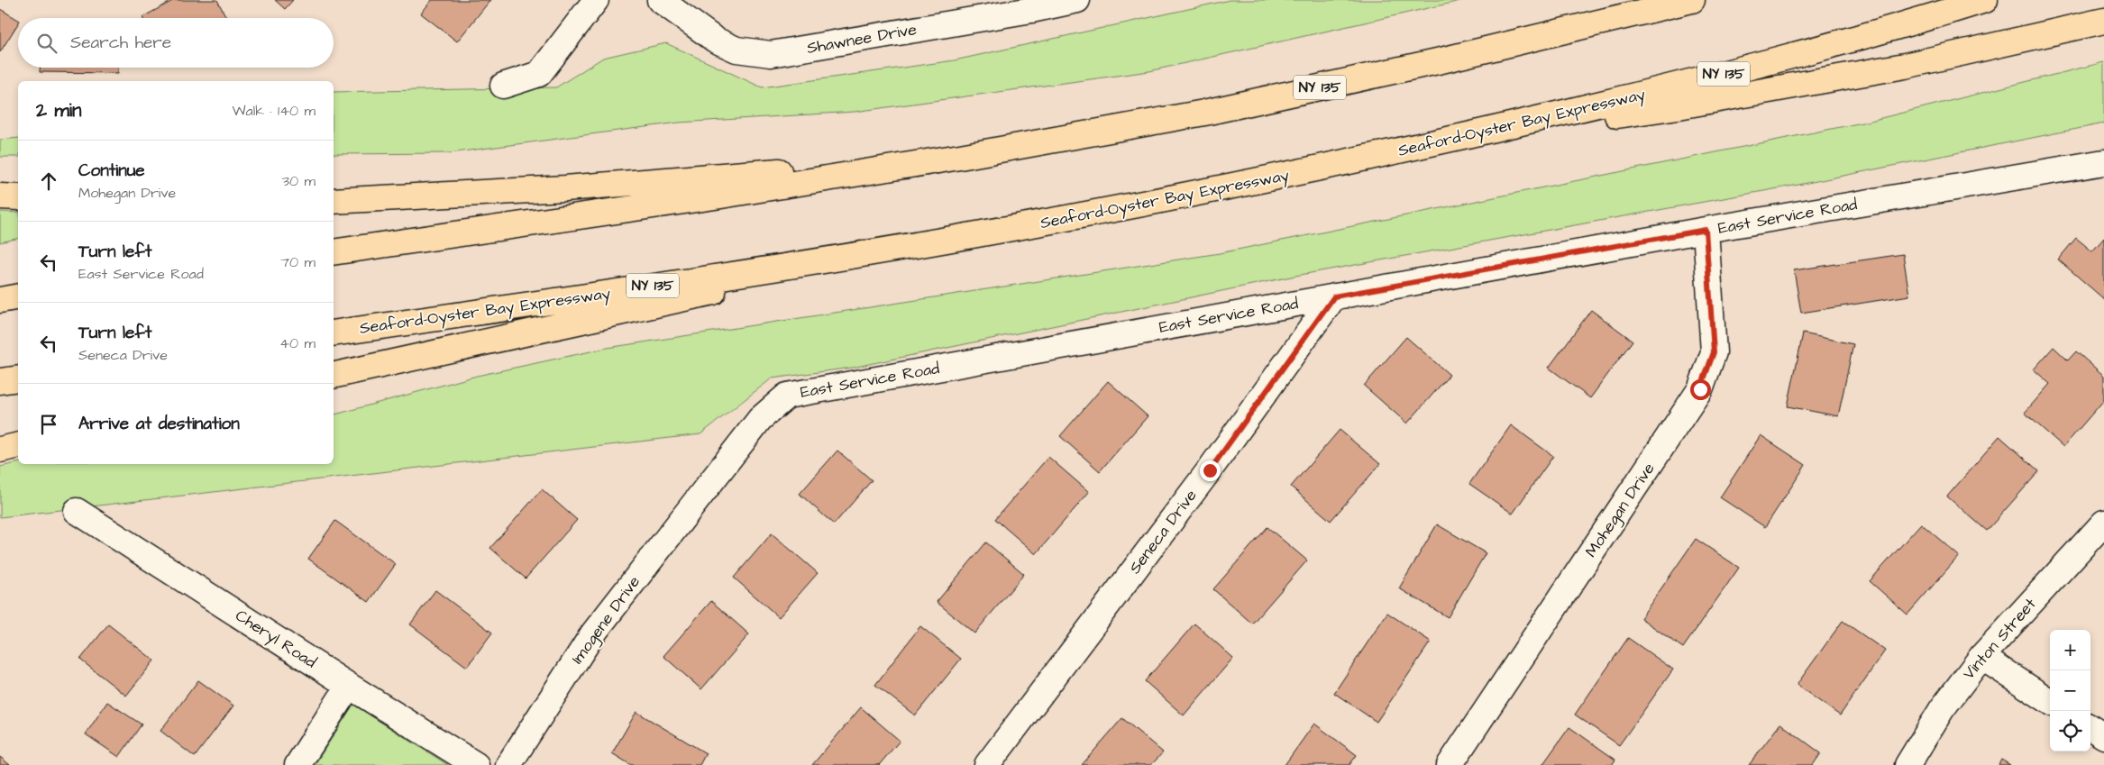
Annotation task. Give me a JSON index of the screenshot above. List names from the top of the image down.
{
  "streets": {
    "highway": ["NY 135", "Seaford-Oyster Bay Expressway"],
    "street": [
      "Shawnee Drive",
      "East Service Road",
      "Mohegan Drive",
      "Seneca Drive",
      "Imogene Drive",
      "Cheryl Road",
      "Vinton Street"
    ]
  },
  "crossings": [
    ["East Service Road", "Mohegan Drive"],
    ["East Service Road", "Seneca Drive"],
    ["East Service Road", "Imogene Drive"]
  ],
  "page": {
    "search": "Search here",
    "heading": ["2 min", "Walk · 140 m"],
    "list": [
      ["Continue", "Mohegan Drive", "30 m"],
      ["Turn left", "East Service Road", "70 m"],
      ["Turn left", "Seneca Drive", "40 m"],
      "Arrive at destination"
    ],
    "map_buttons": ["+", "−"]
  }
}
